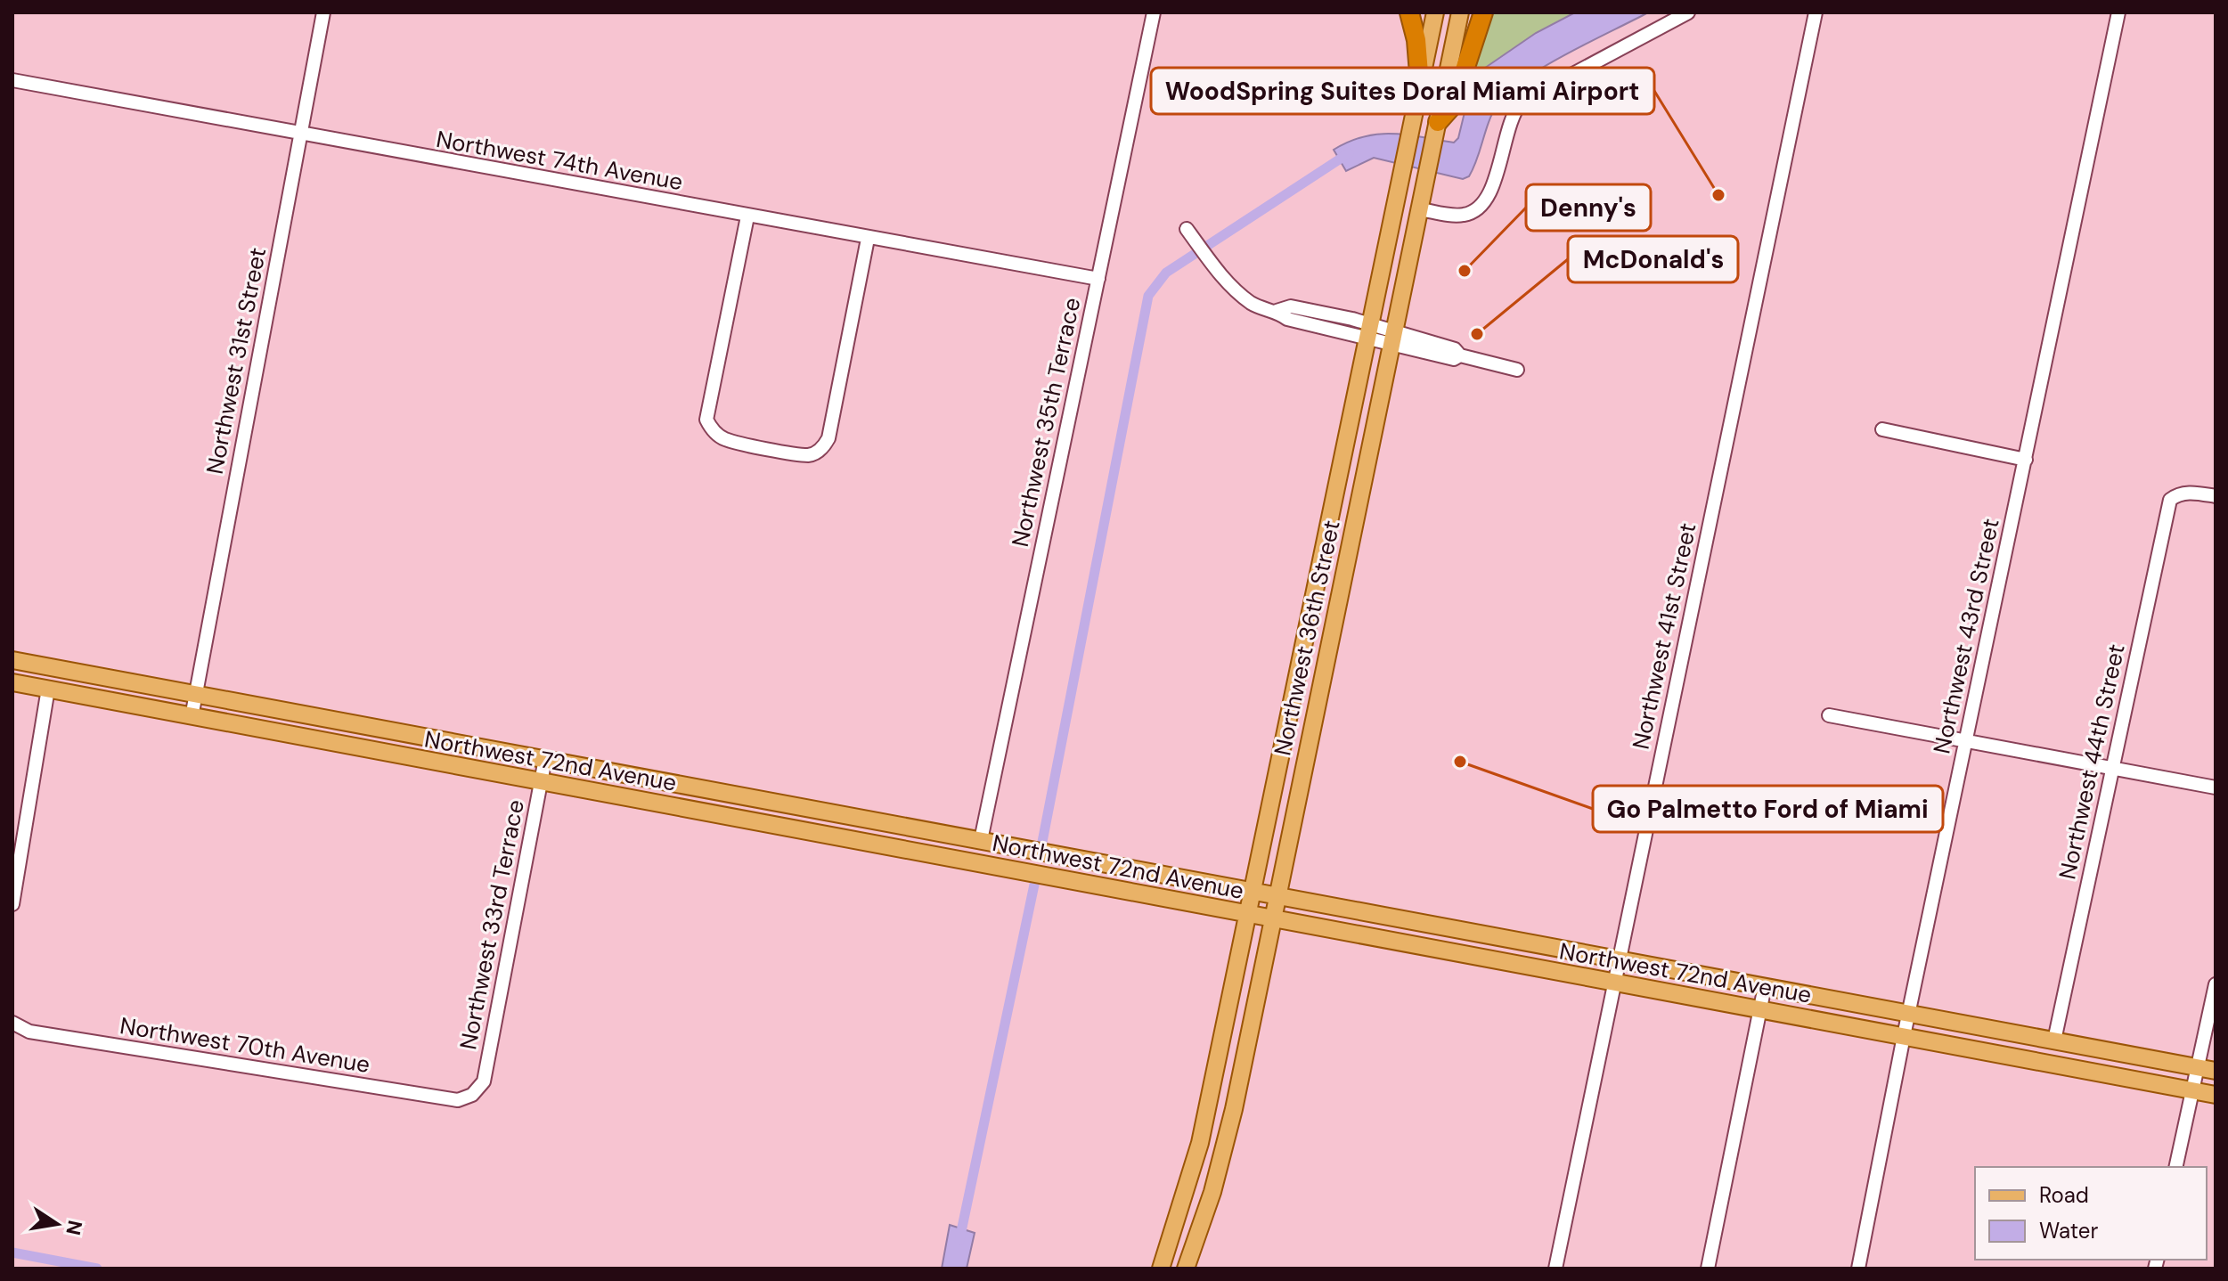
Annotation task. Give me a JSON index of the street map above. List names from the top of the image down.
{
  "streets": {
    "main road": ["Northwest 36th Street", "Northwest 72nd Avenue"],
    "street": [
      "Northwest 74th Avenue",
      "Northwest 31st Street",
      "Northwest 35th Terrace",
      "Northwest 41st Street",
      "Northwest 43rd Street",
      "Northwest 44th Street",
      "Northwest 33rd Terrace",
      "Northwest 70th Avenue"
    ]
  },
  "crossings": [
    ["Northwest 74th Avenue", "Northwest 31st Street"],
    ["Northwest 74th Avenue", "Northwest 35th Terrace"],
    ["Northwest 31st Street", "Northwest 72nd Avenue"],
    ["Northwest 35th Terrace", "Northwest 72nd Avenue"],
    ["Northwest 41st Street", "Northwest 72nd Avenue"],
    ["Northwest 43rd Street", "Northwest 72nd Avenue"],
    ["Northwest 36th Street", "Northwest 72nd Avenue"],
    ["Northwest 72nd Avenue", "Northwest 44th Street"],
    ["Northwest 72nd Avenue", "Northwest 33rd Terrace"],
    ["Northwest 33rd Terrace", "Northwest 70th Avenue"]
  ],
  "places": [
    "WoodSpring Suites Doral Miami Airport",
    "Denny's",
    "McDonald's",
    "Go Palmetto Ford of Miami"
  ],
  "legend": ["Road", "Water"],
  "north": "right"
}
